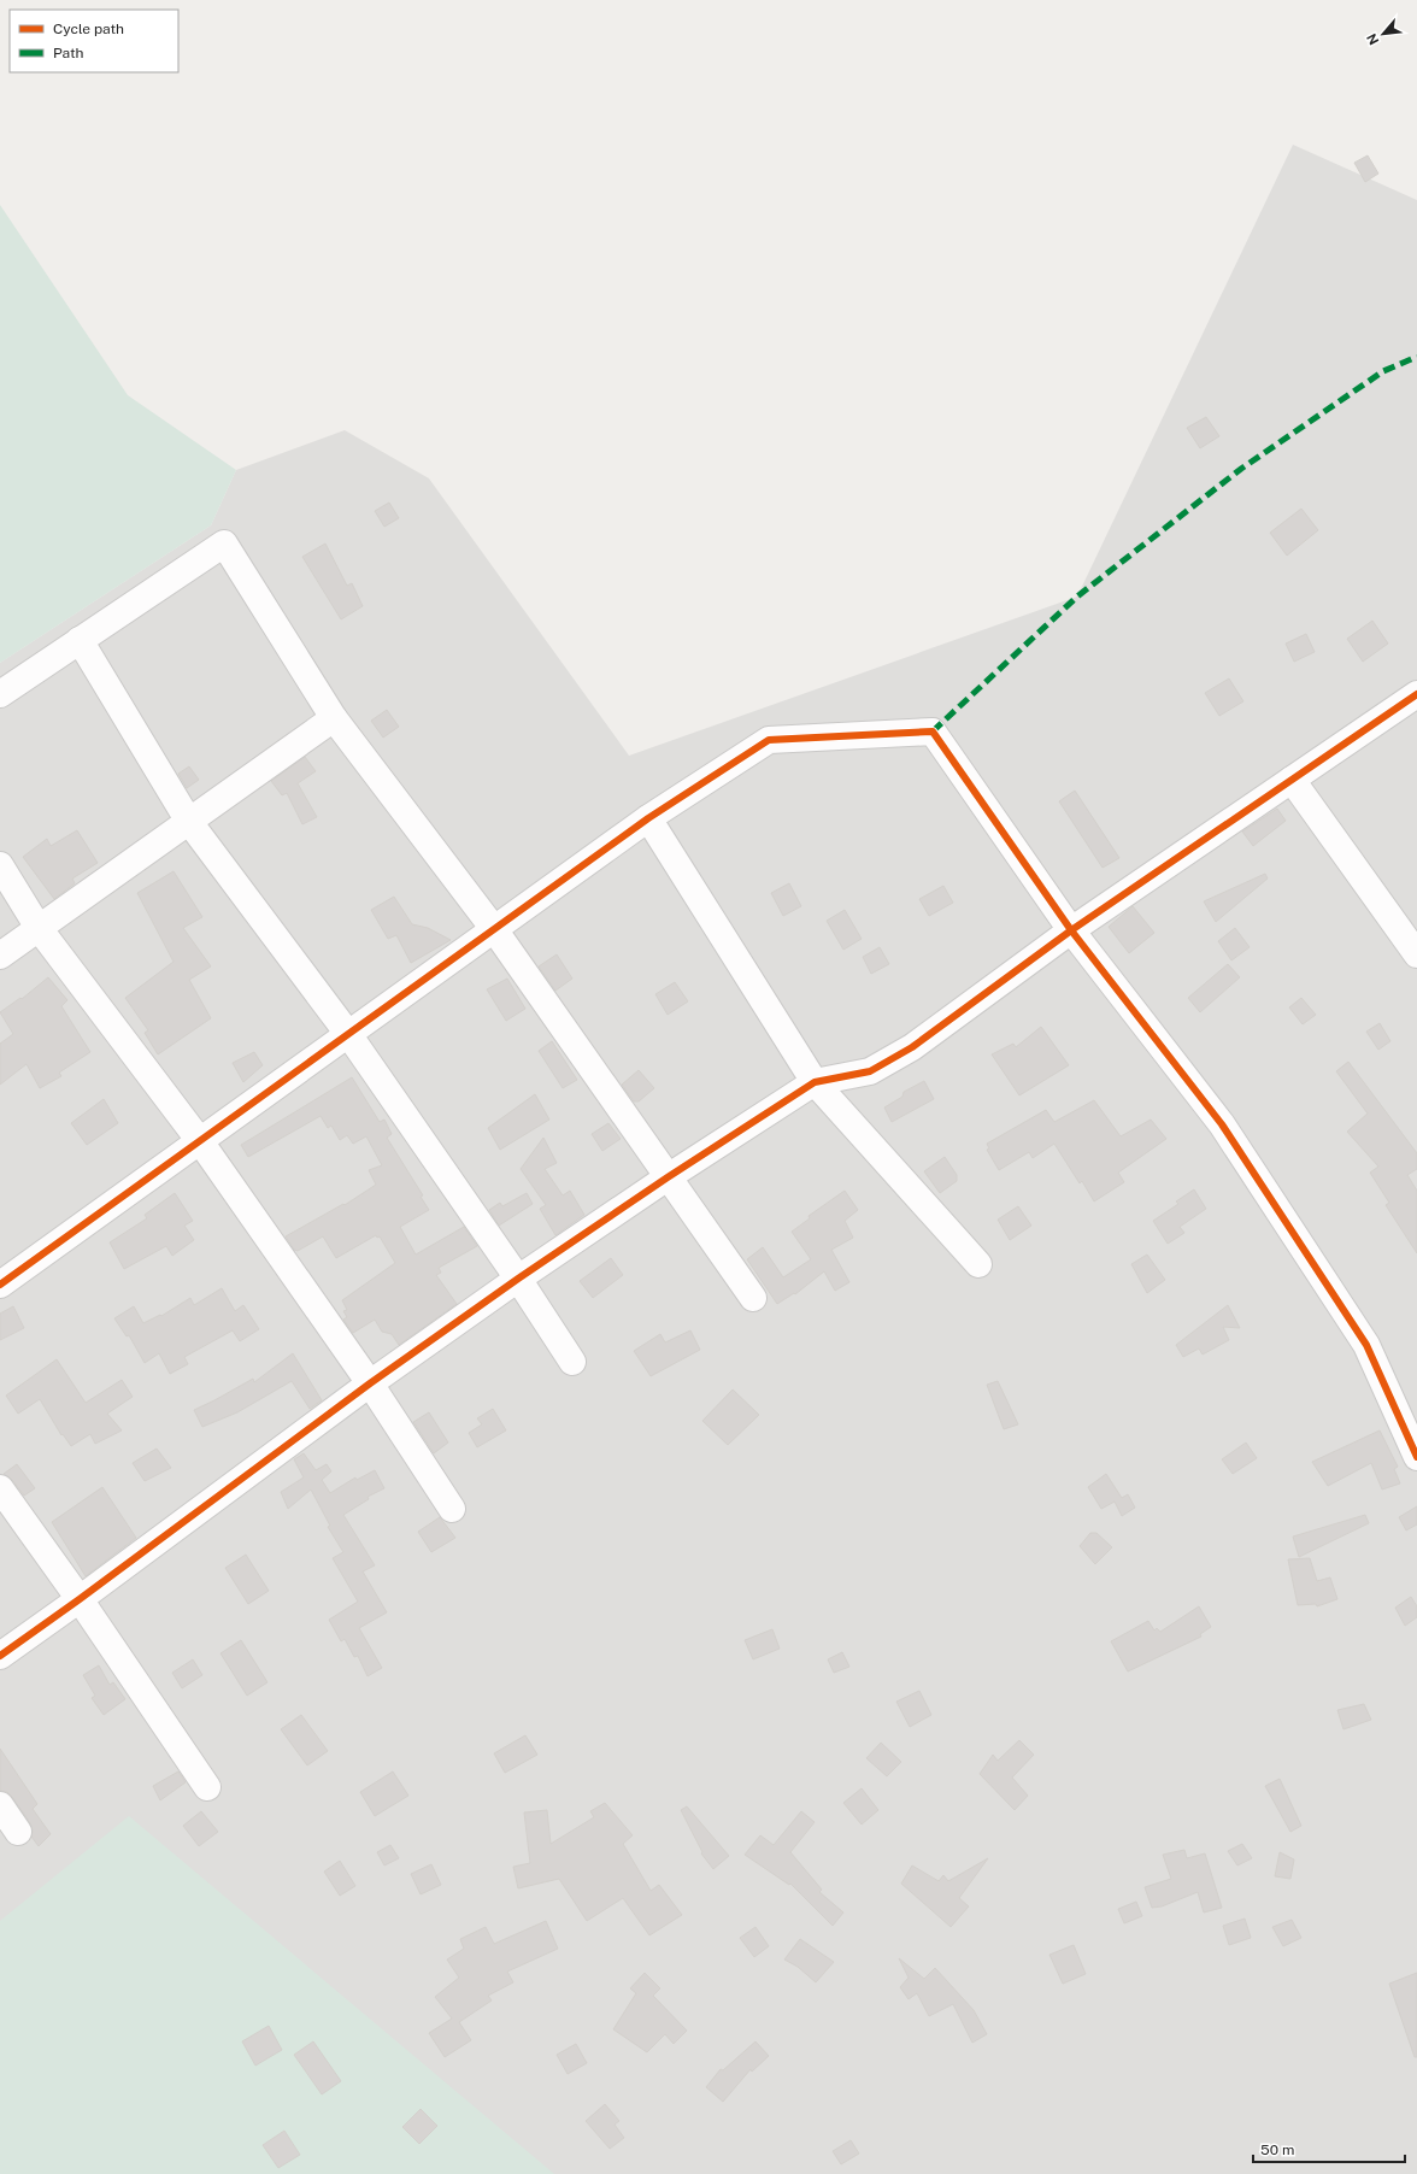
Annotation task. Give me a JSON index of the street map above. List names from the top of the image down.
{
  "legend": ["Cycle path", "Path"],
  "scale_bar": "50 m",
  "north": "bottom left"
}
